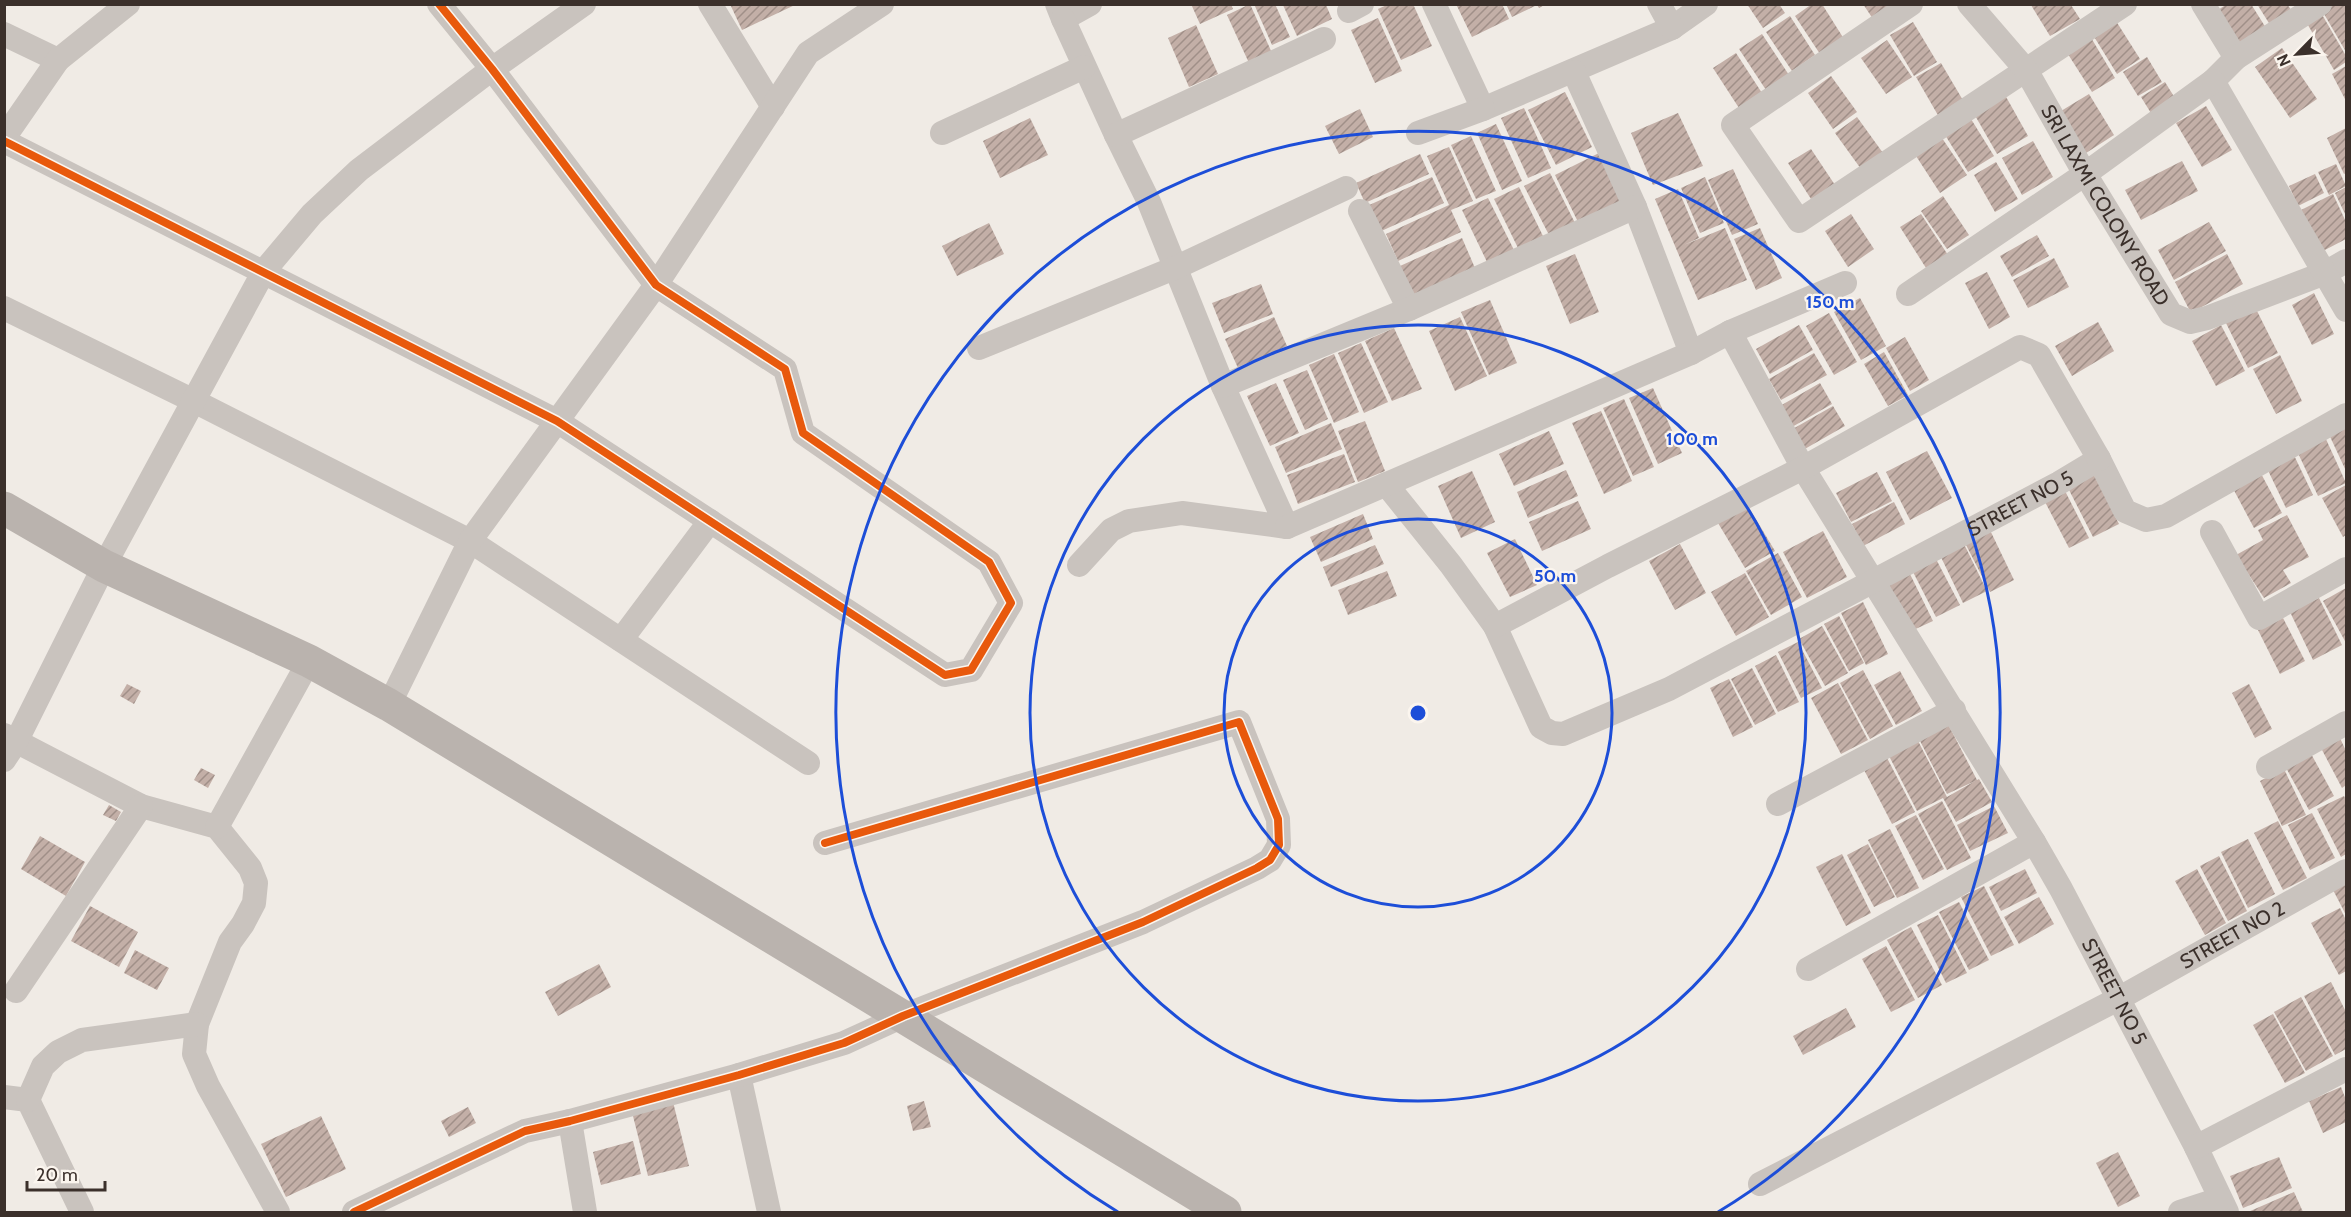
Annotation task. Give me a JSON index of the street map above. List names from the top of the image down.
{
  "streets": {
    "street": ["SRI LAXMI COLONY ROAD", "STREET NO 5", "STREET NO 2"]
  },
  "crossings": [
    ["STREET NO 5", "STREET NO 2"]
  ],
  "scale_bar": "20 m",
  "north": "bottom left",
  "rings": ["150 m", "100 m", "50 m"]
}
